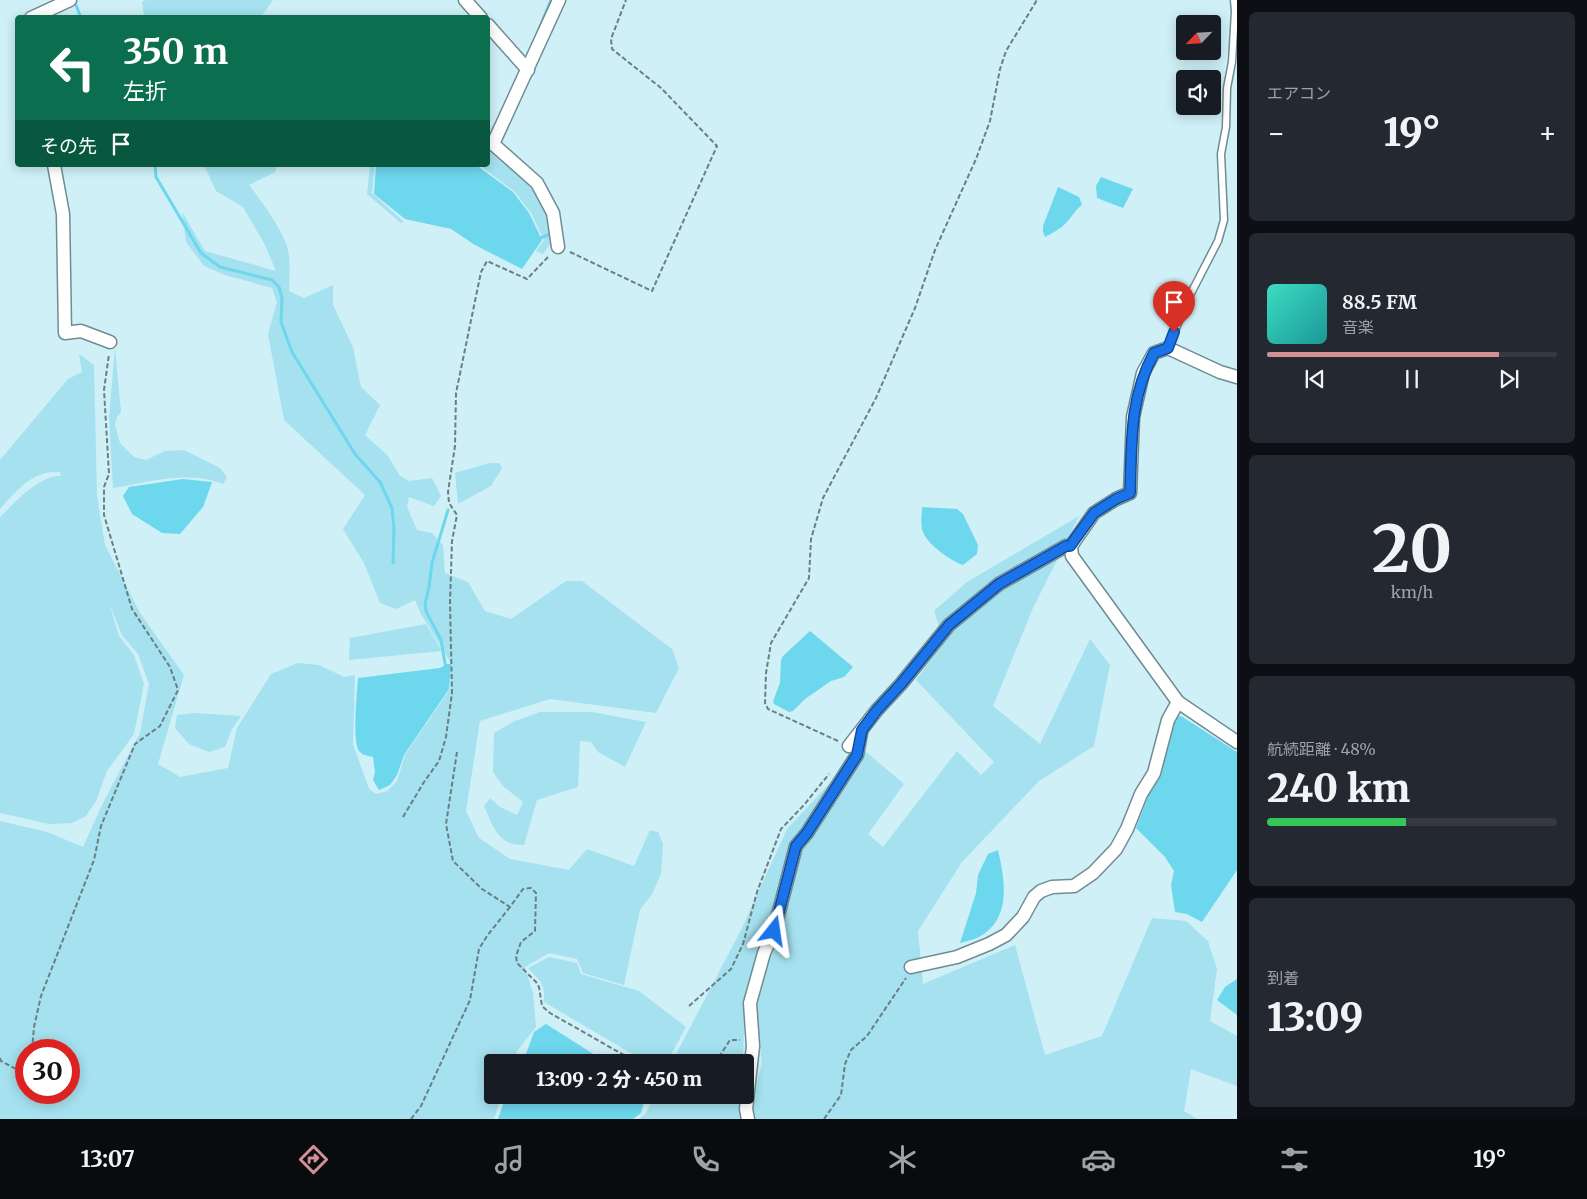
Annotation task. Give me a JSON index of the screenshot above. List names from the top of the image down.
{
  "north": "bottom left",
  "page": {
    "tile": [
      "エアコン",
      ["20", "km/h"],
      ["航続距離 · 48%", "240 km"],
      ["到着", "13:09"]
    ],
    "turn": ["350 m", "左折"],
    "heat": ["−", "19°", "+"],
    "then": "その先",
    "song": ["88.5 FM", "音楽"],
    "limit": "30",
    "trip": "13:09 · 2 分 · 450 m",
    "tabs": ["13:07", "19°"]
  }
}
